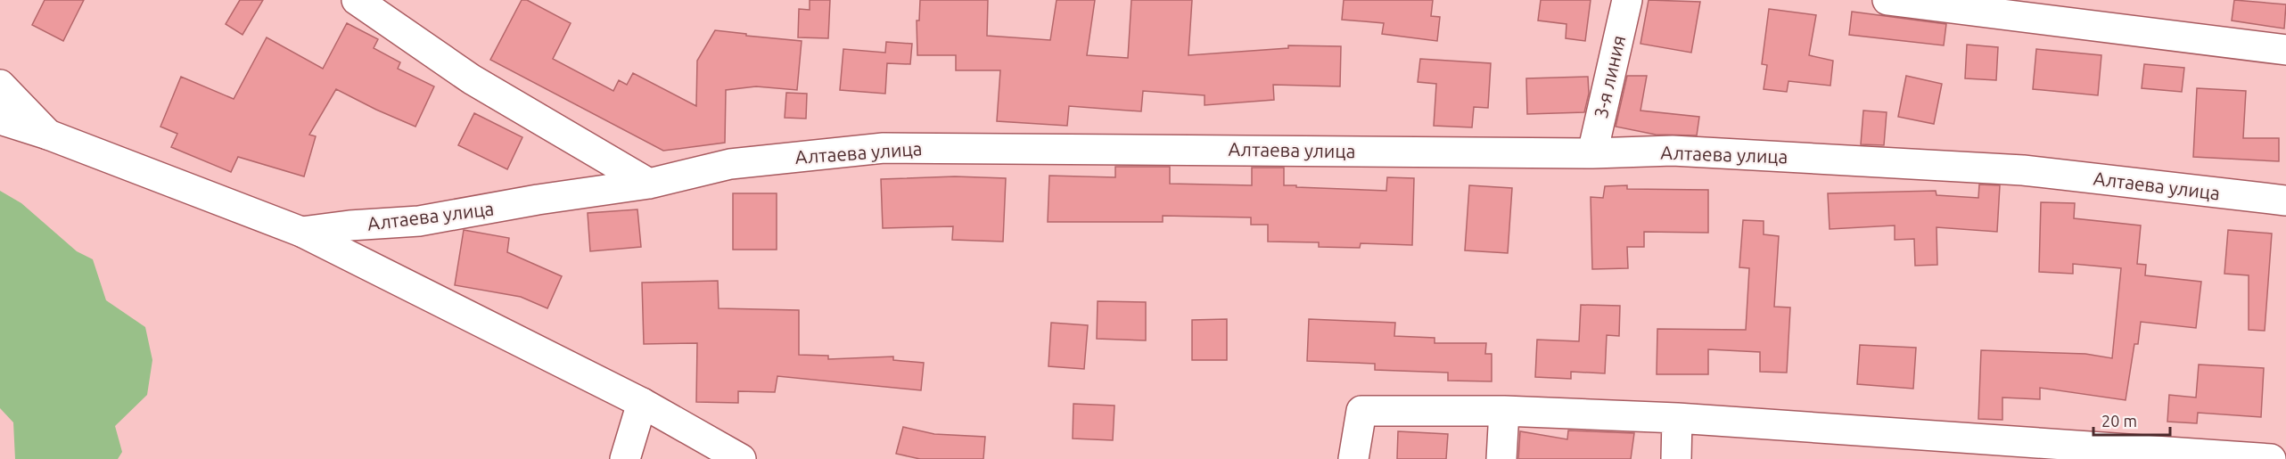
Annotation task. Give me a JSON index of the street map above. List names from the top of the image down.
{
  "streets": {
    "street": ["3-я линия", "Алтаева улица"]
  },
  "crossings": [
    ["3-я линия", "Алтаева улица"]
  ],
  "scale_bar": "20 m"
}
